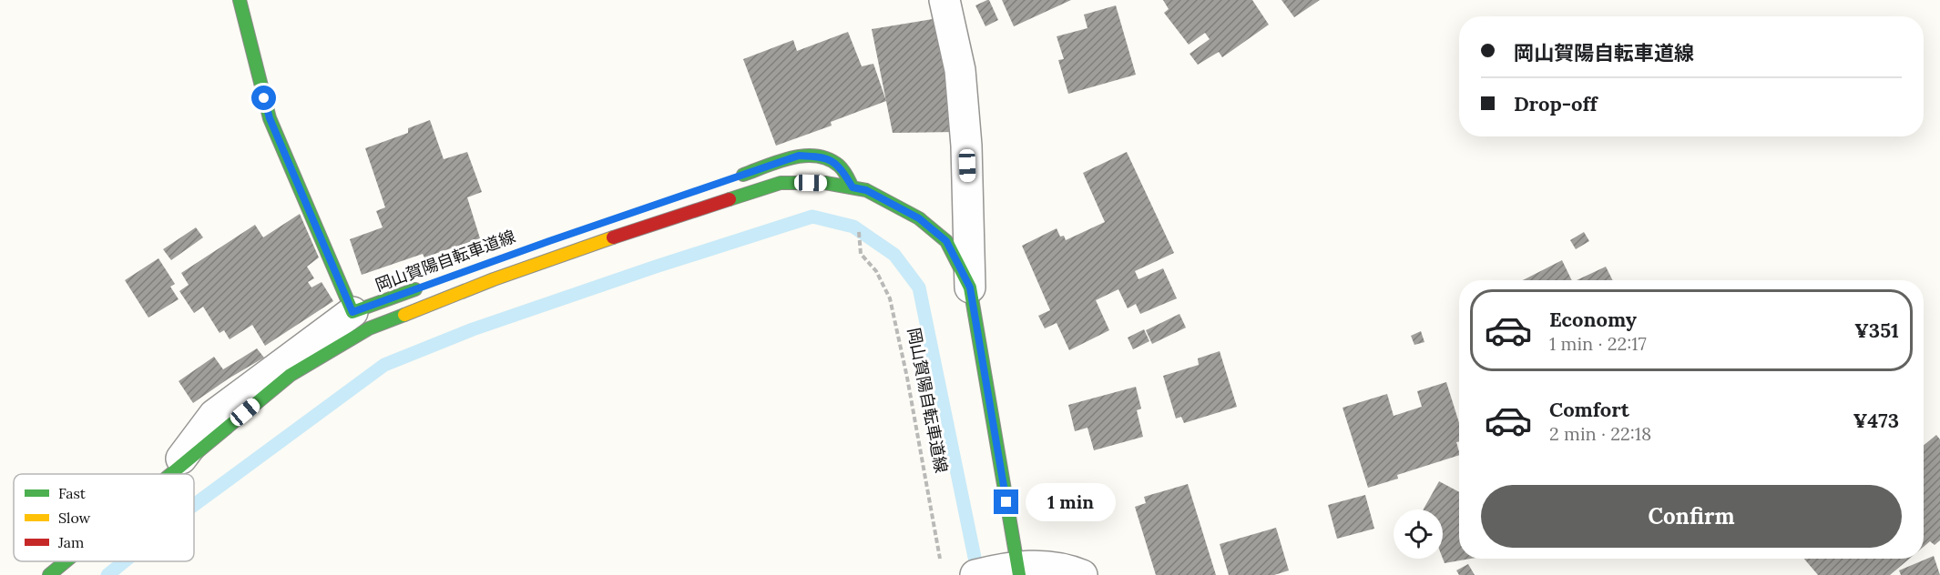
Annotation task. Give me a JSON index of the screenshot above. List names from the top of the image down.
{
  "streets": {
    "street": ["岡山賀陽自転車道線"]
  },
  "legend": ["Fast", "Slow", "Jam"],
  "page": {
    "banner": ["岡山賀陽自転車道線", "Drop-off"],
    "list": [
      {
        "name": "Economy",
        "note": "1 min · 22:17",
        "value": "¥351"
      },
      {
        "name": "Comfort",
        "note": "2 min · 22:18",
        "value": "¥473"
      }
    ],
    "buttons": "Confirm",
    "bubble": "1 min"
  }
}
